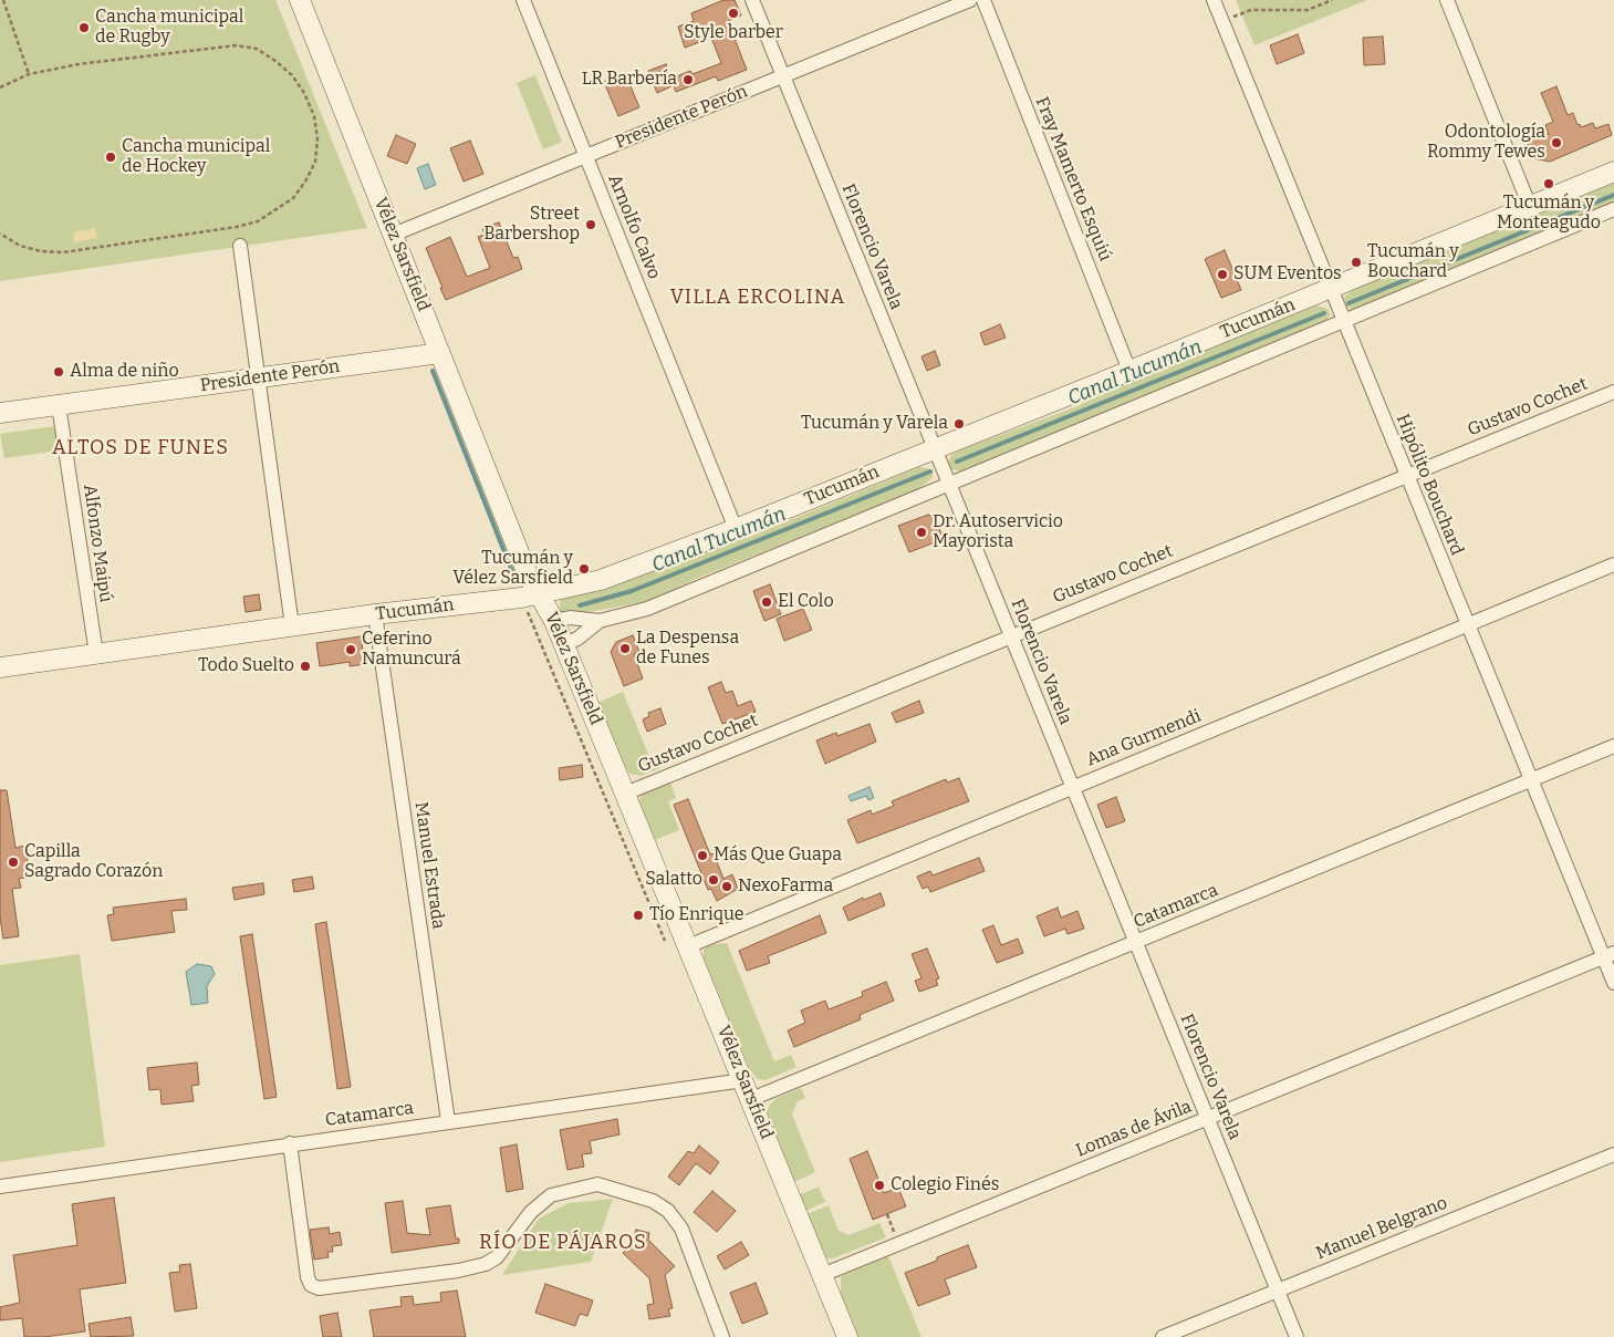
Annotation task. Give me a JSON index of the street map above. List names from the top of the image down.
{
  "streets": {
    "main road": ["Presidente Perón", "Vélez Sarsfield", "Tucumán"],
    "street": [
      "Fray Mamerto Esquiú",
      "Arnolfo Calvo",
      "Florencio Varela",
      "Gustavo Cochet",
      "Hipólito Bouchard",
      "Alfonzo Maipú",
      "Ana Gurmendi",
      "Manuel Estrada",
      "Catamarca",
      "Lomas de Ávila",
      "Manuel Belgrano"
    ]
  },
  "crossings": [
    ["Presidente Perón", "Arnolfo Calvo"],
    ["Presidente Perón", "Florencio Varela"],
    ["Presidente Perón", "Vélez Sarsfield"],
    ["Presidente Perón", "Alfonzo Maipú"],
    ["Fray Mamerto Esquiú", "Tucumán"],
    ["Arnolfo Calvo", "Tucumán"],
    ["Florencio Varela", "Tucumán"],
    ["Florencio Varela", "Gustavo Cochet"],
    ["Florencio Varela", "Ana Gurmendi"],
    ["Florencio Varela", "Catamarca"],
    ["Florencio Varela", "Lomas de Ávila"],
    ["Florencio Varela", "Manuel Belgrano"],
    ["Vélez Sarsfield", "Tucumán"],
    ["Vélez Sarsfield", "Gustavo Cochet"],
    ["Vélez Sarsfield", "Ana Gurmendi"],
    ["Vélez Sarsfield", "Catamarca"],
    ["Vélez Sarsfield", "Lomas de Ávila"],
    ["Tucumán", "Hipólito Bouchard"],
    ["Tucumán", "Alfonzo Maipú"],
    ["Tucumán", "Manuel Estrada"],
    ["Gustavo Cochet", "Hipólito Bouchard"],
    ["Hipólito Bouchard", "Ana Gurmendi"],
    ["Hipólito Bouchard", "Catamarca"],
    ["Hipólito Bouchard", "Lomas de Ávila"],
    ["Manuel Estrada", "Catamarca"]
  ],
  "districts": ["VILLA ERCOLINA", "ALTOS DE FUNES", "RÍO DE PÁJAROS"],
  "water": ["Canal Tucumán"],
  "places": [
    "Style barber",
    "Cancha municipal de Rugby",
    "LR Barbería",
    "Odontología Rommy Tewes",
    "Cancha municipal de Hockey",
    "Tucumán y Monteagudo",
    "Street Barbershop",
    "Tucumán y Bouchard",
    "SUM Eventos",
    "Alma de niño",
    "Tucumán y Varela",
    "Dr. Autoservicio Mayorista",
    "Tucumán y Vélez Sarsfield",
    "El Colo",
    "La Despensa de Funes",
    "Ceferino Namuncurá",
    "Todo Suelto",
    "Más Que Guapa",
    "Capilla Sagrado Corazón",
    "Salatto",
    "NexoFarma",
    "Tío Enrique",
    "Colegio Finés"
  ]
}
